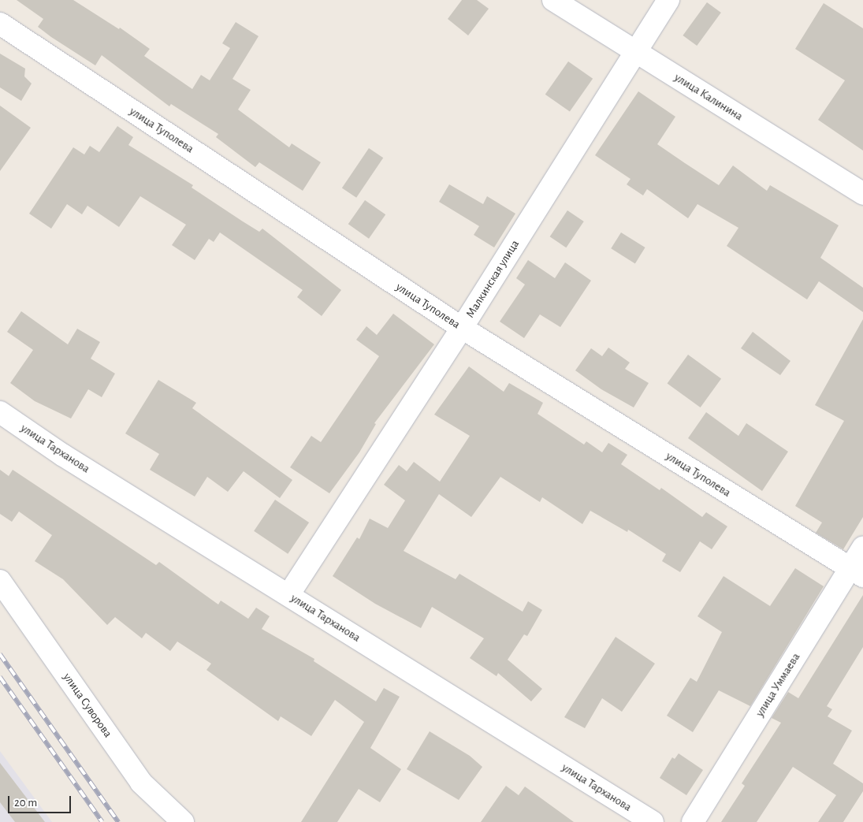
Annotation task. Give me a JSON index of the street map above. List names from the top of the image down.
{
  "streets": {
    "street": [
      "улица Калинина",
      "улица Туполева",
      "Малкинская улица",
      "улица Тарханова",
      "улица Уммаева",
      "улица Суворова"
    ]
  },
  "crossings": [
    ["улица Калинина", "Малкинская улица"],
    ["улица Туполева", "Малкинская улица"],
    ["улица Туполева", "улица Уммаева"],
    ["Малкинская улица", "улица Тарханова"]
  ],
  "scale_bar": "20 m"
}
